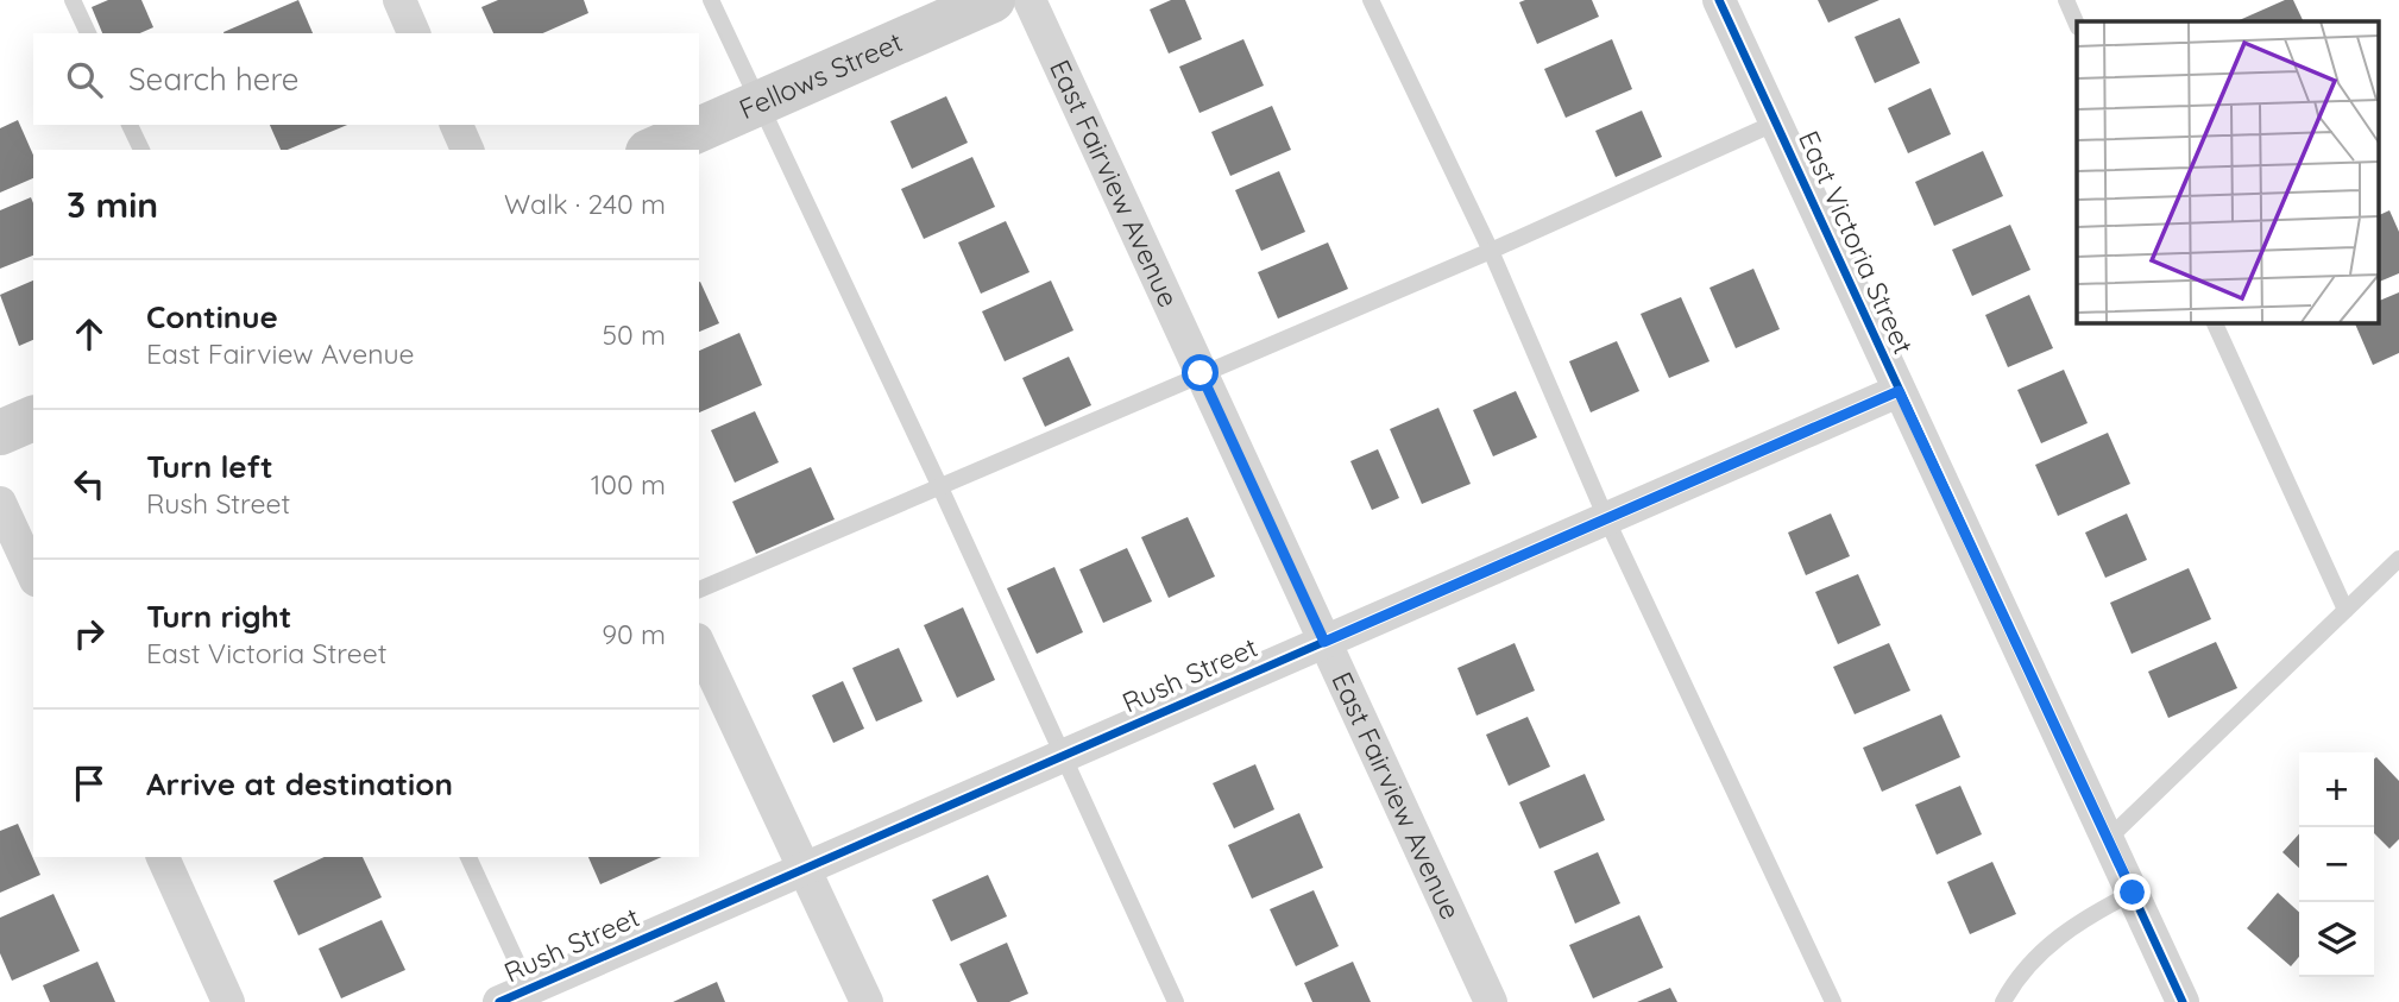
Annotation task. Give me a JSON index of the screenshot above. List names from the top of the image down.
{
  "streets": {
    "street": [
      "Fellows Street",
      "East Fairview Avenue",
      "East Victoria Street",
      "Rush Street"
    ]
  },
  "crossings": [
    ["East Fairview Avenue", "Rush Street"],
    ["East Victoria Street", "Rush Street"]
  ],
  "page": {
    "search": "Search here",
    "heading": ["3 min", "Walk · 240 m"],
    "list": [
      ["Continue", "East Fairview Avenue", "50 m"],
      ["Turn left", "Rush Street", "100 m"],
      ["Turn right", "East Victoria Street", "90 m"],
      "Arrive at destination"
    ],
    "map_buttons": ["+", "−"]
  }
}
